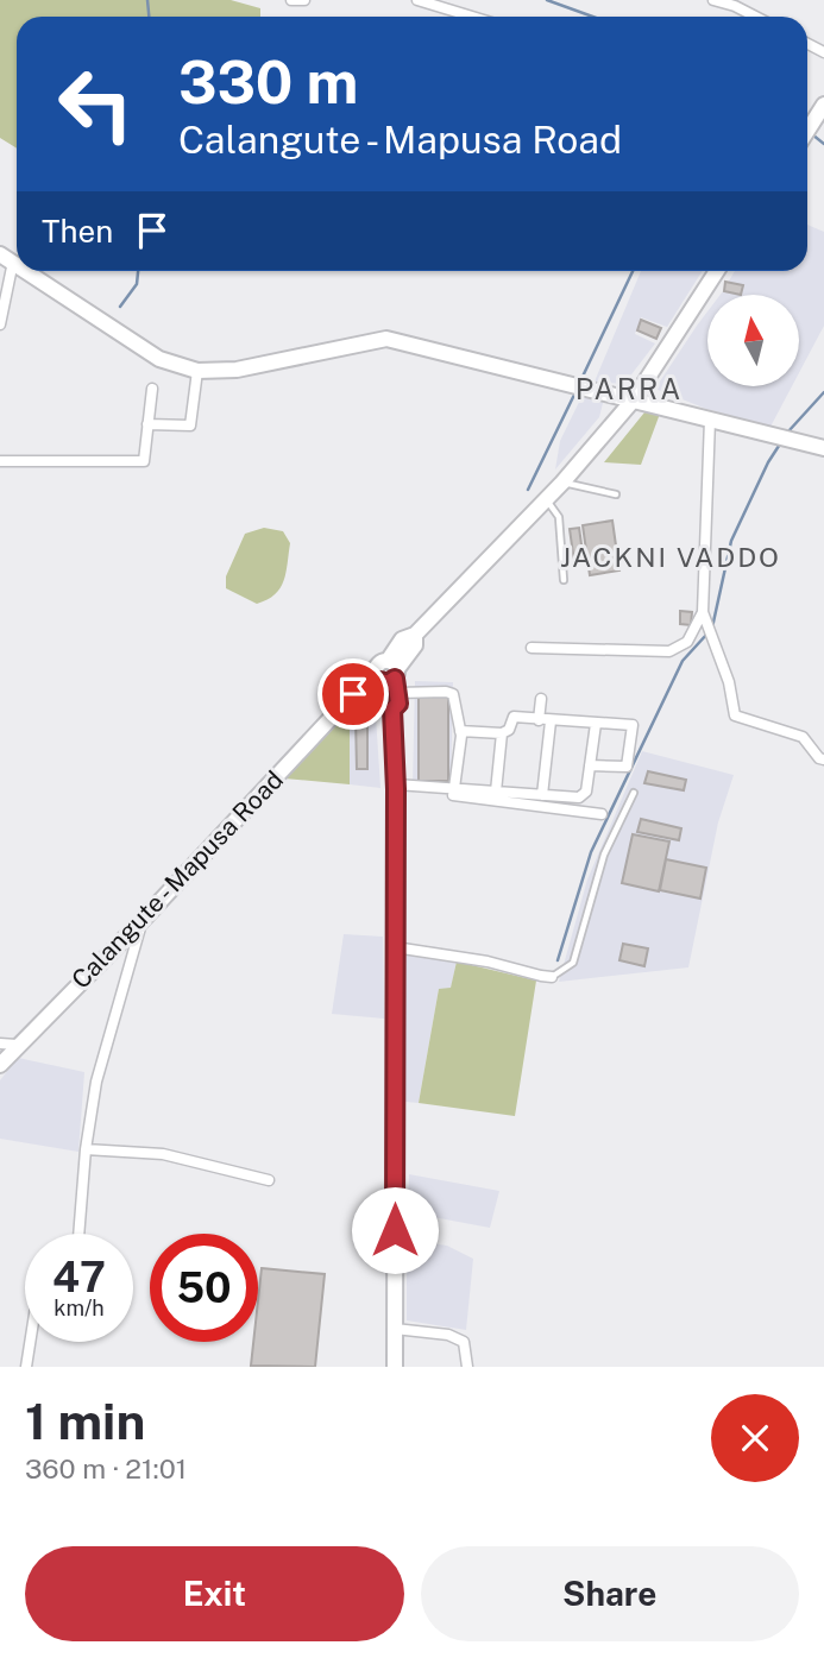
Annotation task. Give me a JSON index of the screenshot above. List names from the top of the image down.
{
  "streets": {
    "main road": ["Calangute - Mapusa Road"]
  },
  "districts": ["PARRA", "JACKNI VADDO"],
  "north": "top",
  "page": {
    "turn": ["330 m", "Calangute - Mapusa Road"],
    "then": "Then",
    "speed": "47 km/h",
    "limit": "50",
    "heading": ["1 min", "360 m · 21:01"],
    "buttons": ["Exit", "Share"]
  }
}
